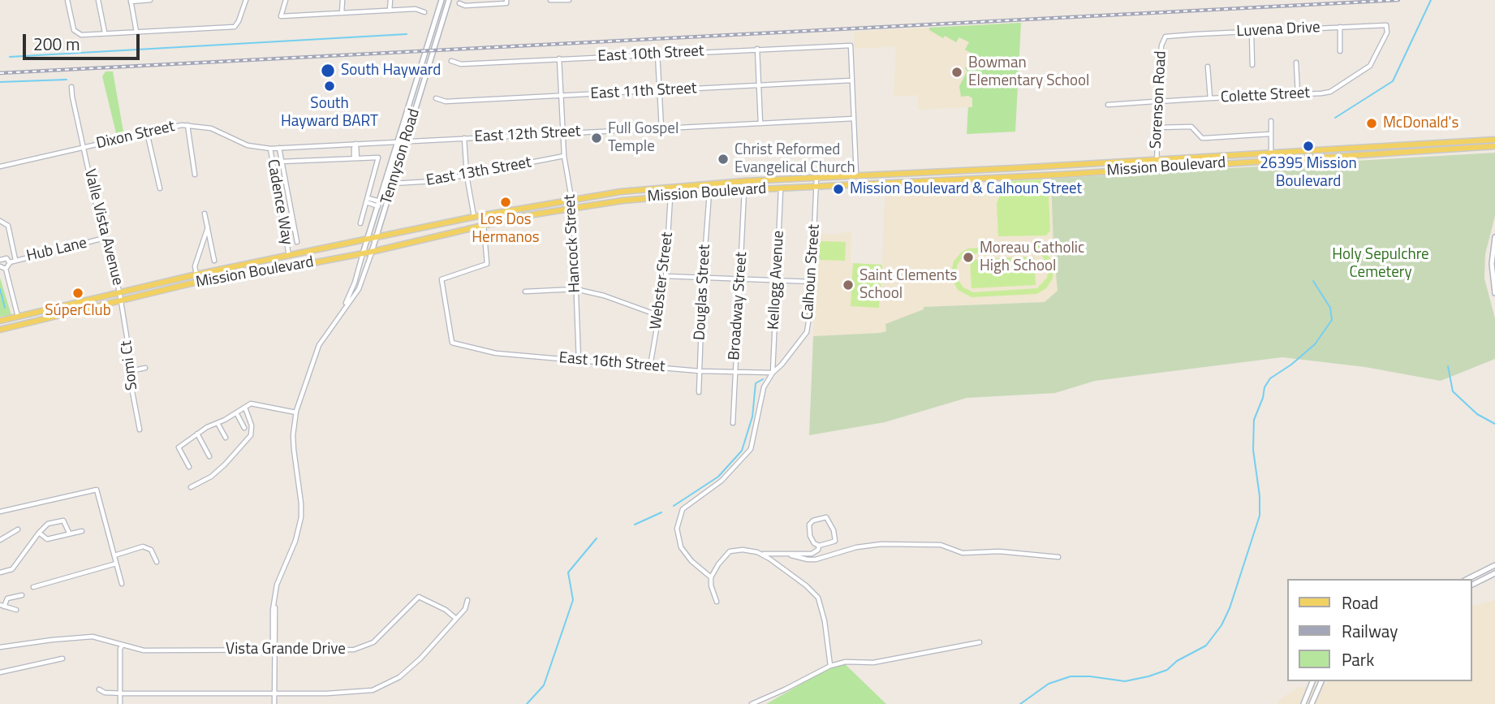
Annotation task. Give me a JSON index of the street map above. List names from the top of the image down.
{
  "streets": {
    "main road": ["Tennyson Road", "Mission Boulevard"],
    "street": [
      "Luvena Drive",
      "East 10th Street",
      "East 11th Street",
      "Colette Street",
      "Sorenson Road",
      "East 12th Street",
      "Dixon Street",
      "East 13th Street",
      "Cadence Way",
      "Valle Vista Avenue",
      "Hancock Street",
      "Hub Lane",
      "Calhoun Street",
      "Kellogg Avenue",
      "Webster Street",
      "Douglas Street",
      "Broadway Street",
      "East 16th Street",
      "Somi Ct",
      "Vista Grande Drive"
    ]
  },
  "crossings": [
    ["Luvena Drive", "Colette Street"],
    ["Luvena Drive", "Sorenson Road"],
    ["East 10th Street", "East 11th Street"],
    ["East 10th Street", "Hancock Street"],
    ["East 11th Street", "Hancock Street"],
    ["Colette Street", "Sorenson Road"],
    ["Sorenson Road", "Mission Boulevard"],
    ["East 12th Street", "Dixon Street"],
    ["East 12th Street", "Tennyson Road"],
    ["East 12th Street", "Hancock Street"],
    ["Dixon Street", "Tennyson Road"],
    ["Dixon Street", "Cadence Way"],
    ["Dixon Street", "Valle Vista Avenue"],
    ["Tennyson Road", "Mission Boulevard"],
    ["Tennyson Road", "East 13th Street"],
    ["Tennyson Road", "Vista Grande Drive"],
    ["Mission Boulevard", "Cadence Way"],
    ["Mission Boulevard", "Valle Vista Avenue"],
    ["Mission Boulevard", "Hancock Street"],
    ["Mission Boulevard", "Calhoun Street"],
    ["Mission Boulevard", "Kellogg Avenue"],
    ["Mission Boulevard", "Webster Street"],
    ["Mission Boulevard", "Douglas Street"],
    ["Mission Boulevard", "Broadway Street"],
    ["Mission Boulevard", "East 16th Street"],
    ["Mission Boulevard", "Somi Ct"],
    ["East 13th Street", "Hancock Street"],
    ["Valle Vista Avenue", "Hub Lane"],
    ["Valle Vista Avenue", "Somi Ct"],
    ["Hancock Street", "East 16th Street"],
    ["Calhoun Street", "Kellogg Avenue"],
    ["Calhoun Street", "East 16th Street"],
    ["Kellogg Avenue", "East 16th Street"],
    ["Webster Street", "East 16th Street"],
    ["Douglas Street", "East 16th Street"],
    ["Broadway Street", "East 16th Street"]
  ],
  "parks": ["Holy Sepulchre Cemetery"],
  "places": [
    "South Hayward",
    "Bowman Elementary School",
    "South Hayward BART",
    "McDonald's",
    "Full Gospel Temple",
    "26395 Mission Boulevard",
    "Christ Reformed Evangelical Church",
    "Mission Boulevard & Calhoun Street",
    "Los Dos Hermanos",
    "Moreau Catholic High School",
    "Saint Clements School",
    "SúperClub"
  ],
  "legend": ["Road", "Railway", "Park"],
  "scale_bar": "200 m"
}
